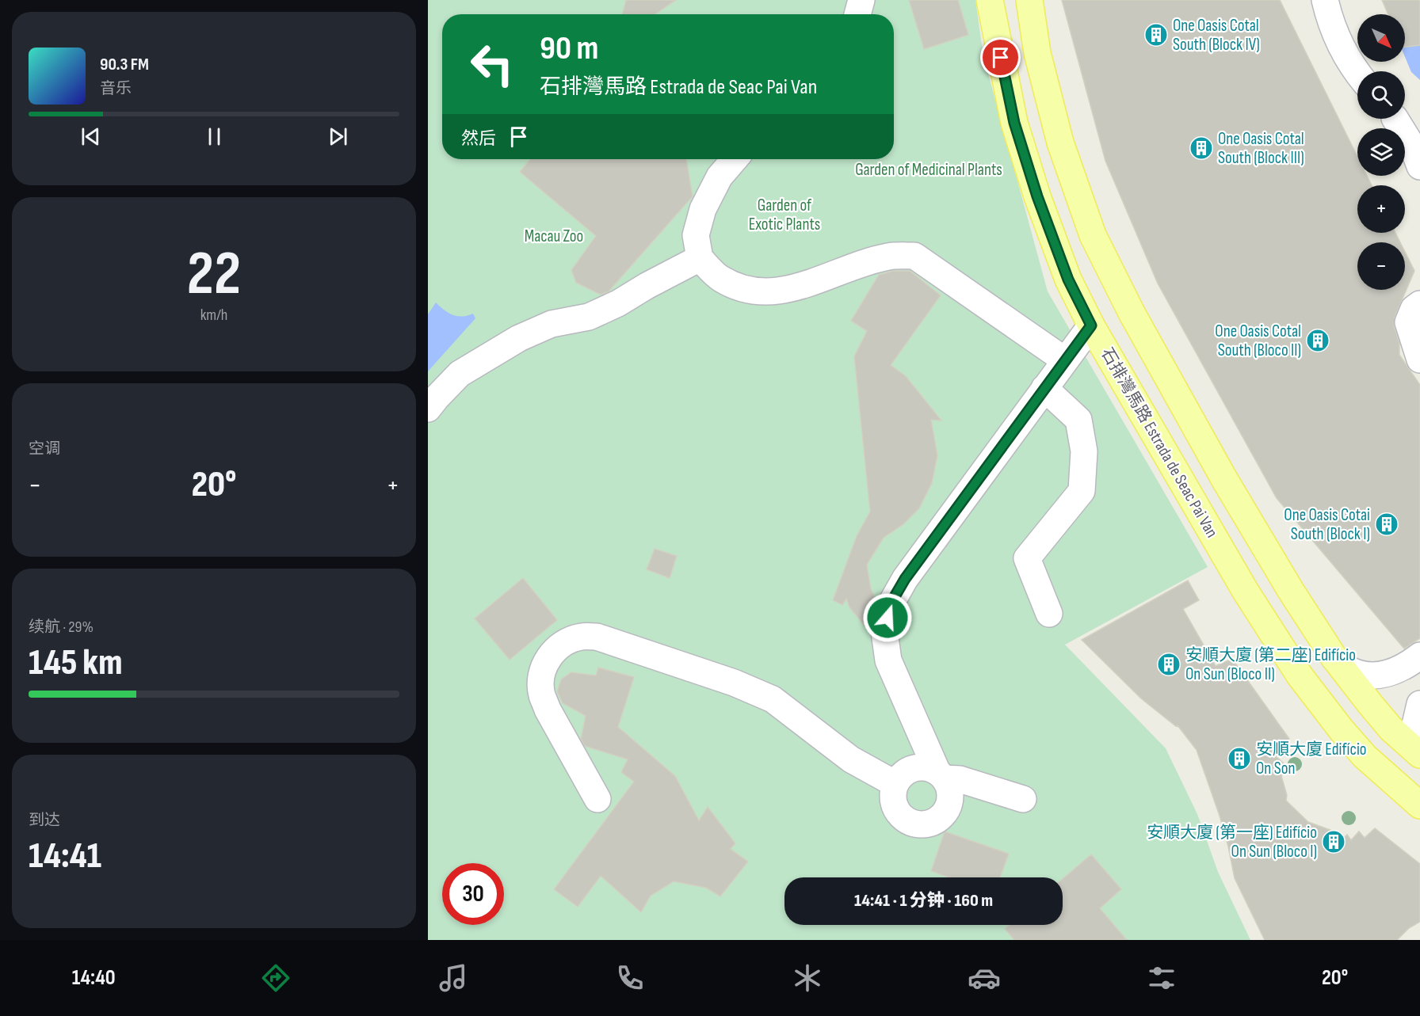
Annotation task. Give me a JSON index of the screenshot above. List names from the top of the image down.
{
  "streets": {
    "main road": ["石排灣馬路 Estrada de Seac Pai Van"]
  },
  "parks": ["Garden of Medicinal Plants", "Garden of Exotic Plants", "Macau Zoo"],
  "places": {
    "building": [
      "One Oasis Cotal South (Block IV)",
      "One Oasis Cotal South (Block III)",
      "One Oasis Cotal South (Bloco II)",
      "One Oasis Cotai South (Block I)",
      "安順大廈 (第二座) Edifício On Sun (Bloco II)",
      "安順大廈 Edifício On Son",
      "安順大廈 (第一座) Edifício On Sun (Bloco I)"
    ]
  },
  "north": "bottom right",
  "page": {
    "map_buttons": ["+", "−"],
    "turn": ["90 m", "石排灣馬路 Estrada de Seac Pai Van"],
    "song": ["90.3 FM", "音乐"],
    "then": "然后",
    "tile": [
      ["22", "km/h"],
      "空调",
      ["续航 · 29%", "145 km"],
      ["到达", "14:41"]
    ],
    "heat": ["−", "20°", "+"],
    "limit": "30",
    "trip": "14:41 · 1 分钟 · 160 m",
    "tabs": ["14:40", "20°"]
  }
}
